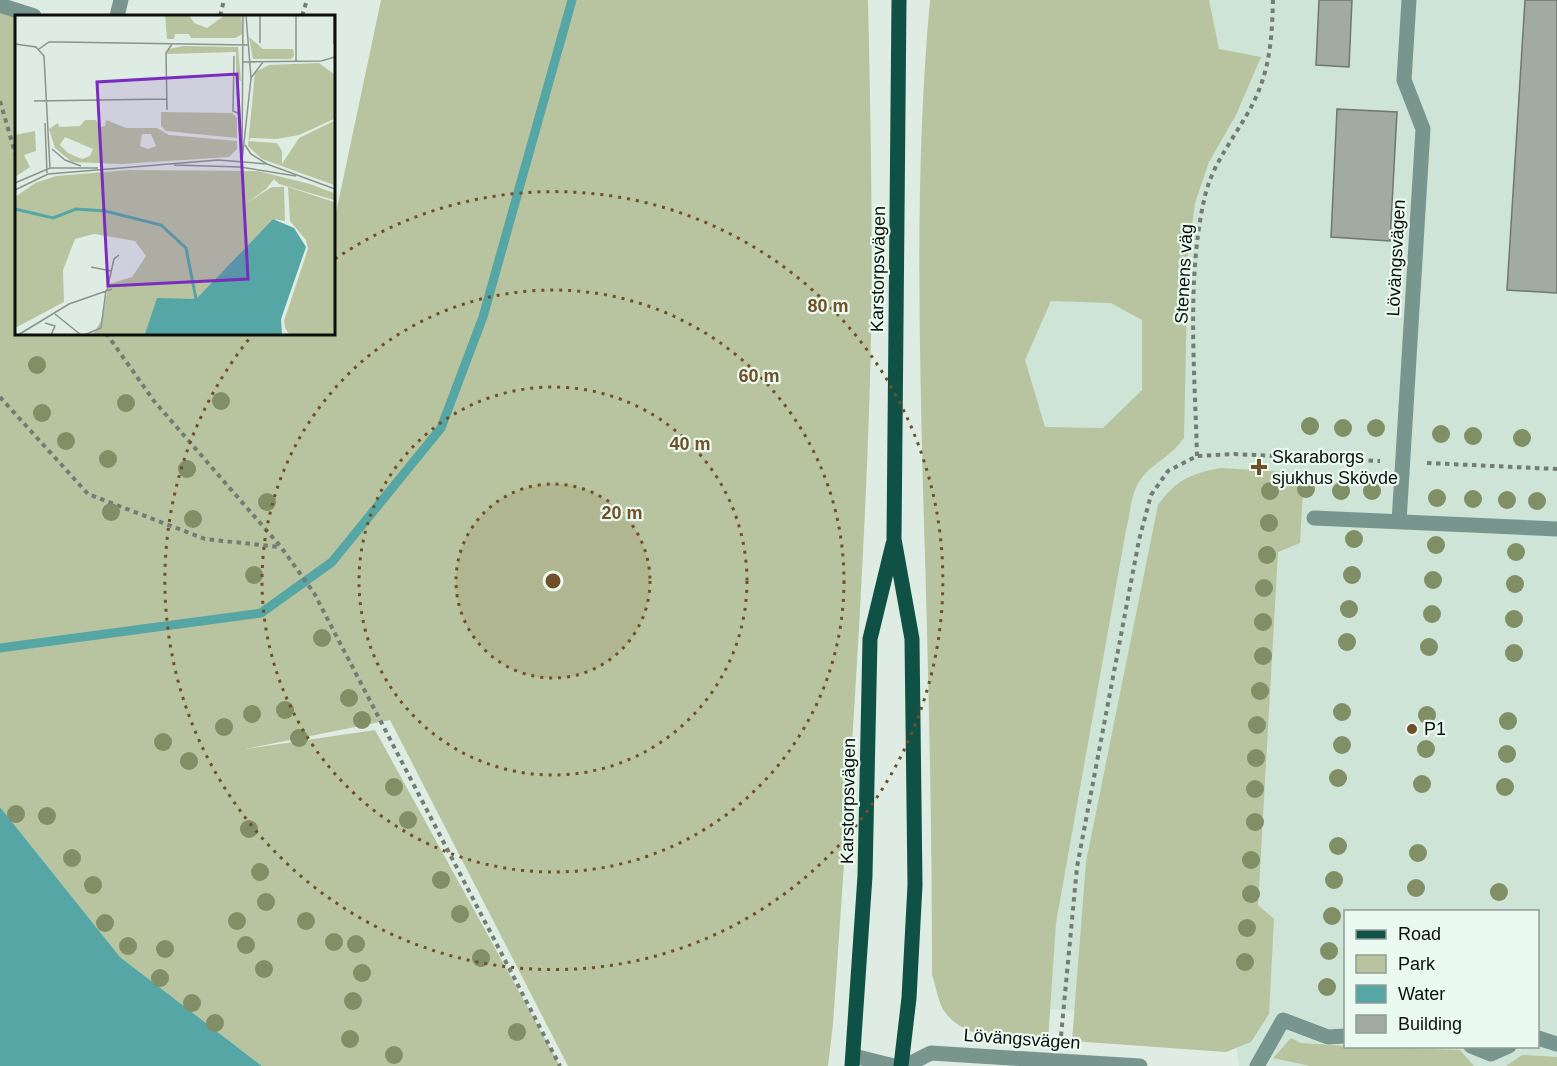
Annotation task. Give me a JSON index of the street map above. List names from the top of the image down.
{
  "streets": {
    "main road": ["Karstorpsvägen"],
    "street": ["Lövängsvägen"],
    "path": ["Stenens väg"]
  },
  "crossings": [
    ["Lövängsvägen", "Karstorpsvägen"]
  ],
  "places": {
    "health": ["Skaraborgs sjukhus Skövde"],
    "other": ["P1"]
  },
  "legend": [
    "Road",
    "Park",
    "Water",
    "Building"
  ],
  "rings": [
    "80 m",
    "60 m",
    "40 m",
    "20 m"
  ]
}
